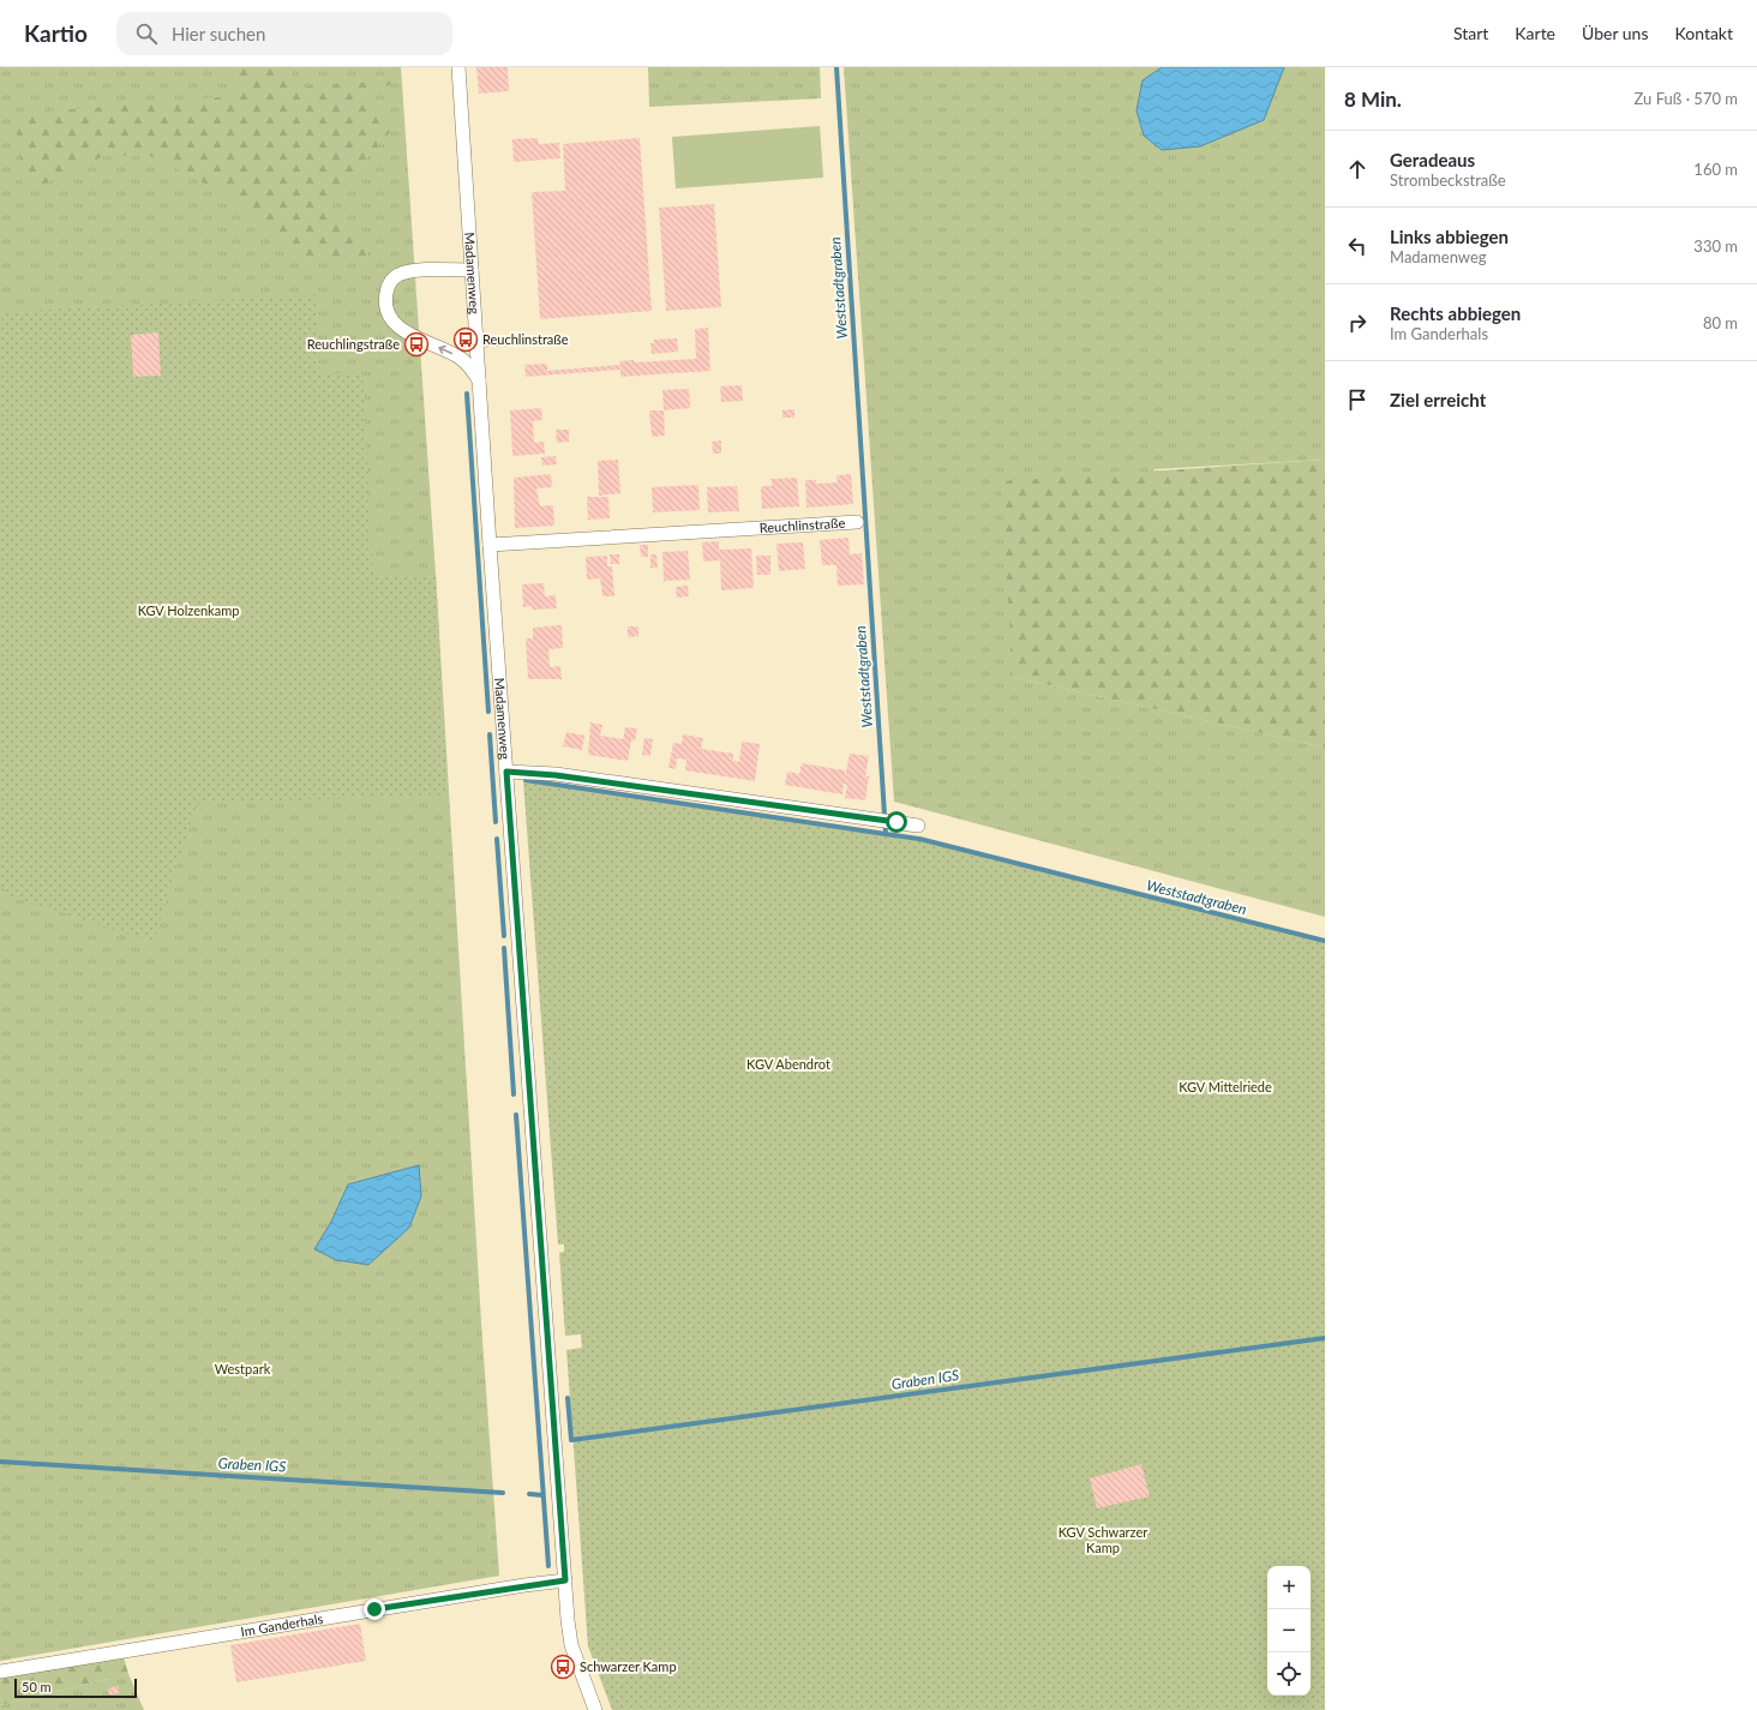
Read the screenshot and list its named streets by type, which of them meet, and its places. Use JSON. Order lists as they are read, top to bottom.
{
  "streets": {
    "street": ["Madamenweg", "Reuchlinstraße", "Im Ganderhals"]
  },
  "crossings": [
    ["Madamenweg", "Reuchlinstraße"],
    ["Madamenweg", "Im Ganderhals"]
  ],
  "water": ["Weststadtgraben", "Graben IGS"],
  "parks": [
    "KGV Holzenkamp",
    "KGV Abendrot",
    "KGV Mittelriede",
    "Westpark",
    "KGV Schwarzer Kamp"
  ],
  "places": {
    "bus stop": ["Reuchlinstraße", "Reuchlingstraße", "Schwarzer Kamp"]
  },
  "scale_bar": "50 m",
  "page": {
    "header": "Kartio",
    "search": "Hier suchen",
    "nav": [
      "Start",
      "Karte",
      "Über uns",
      "Kontakt"
    ],
    "heading": ["8 Min.", "Zu Fuß · 570 m"],
    "list": [
      ["Geradeaus", "Strombeckstraße", "160 m"],
      ["Links abbiegen", "Madamenweg", "330 m"],
      ["Rechts abbiegen", "Im Ganderhals", "80 m"],
      "Ziel erreicht"
    ],
    "map_buttons": ["+", "−"],
    "scale": "50 m"
  }
}
